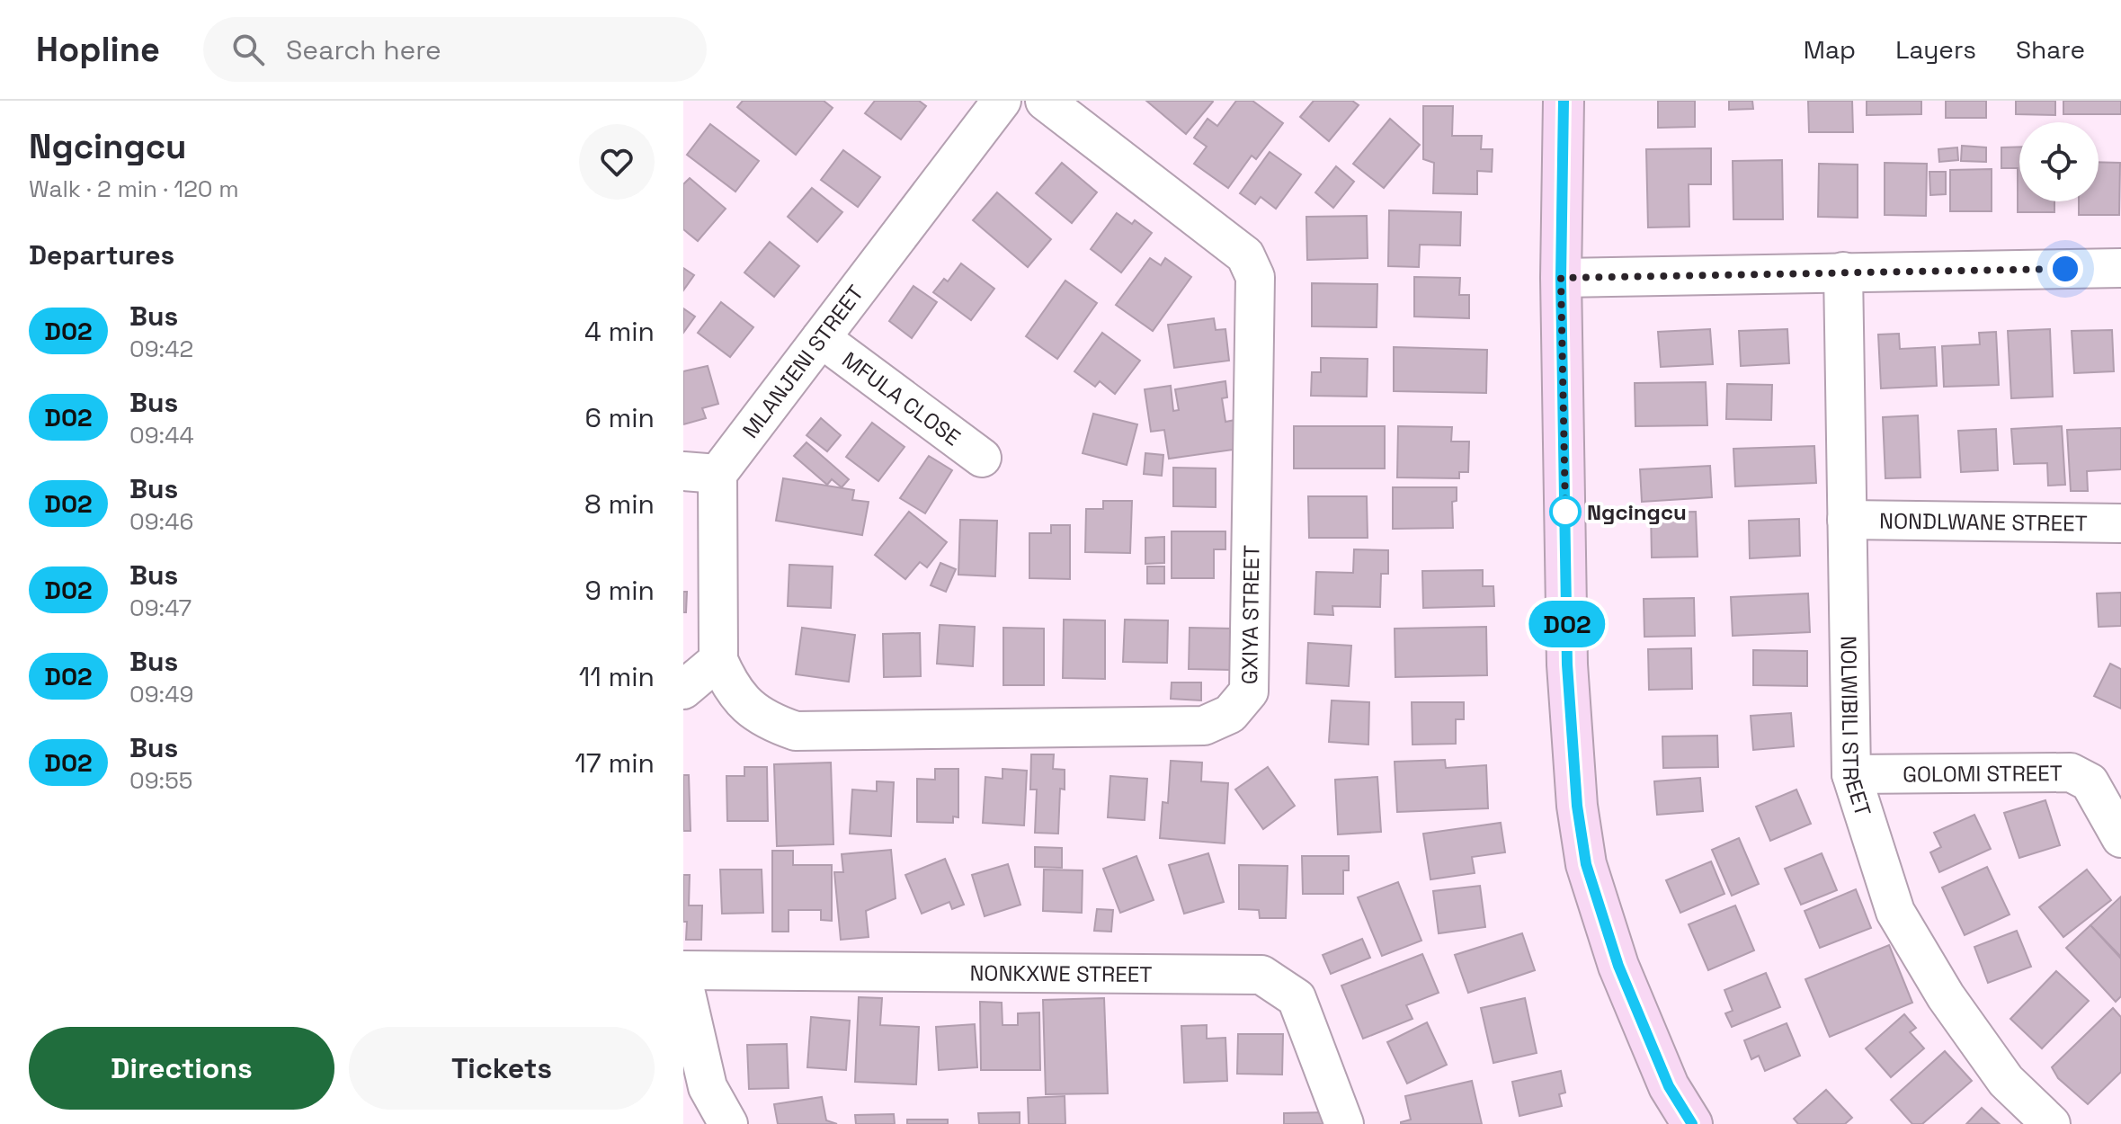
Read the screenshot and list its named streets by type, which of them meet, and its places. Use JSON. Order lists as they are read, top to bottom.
{
  "streets": {
    "street": [
      "MLANJENI STREET",
      "MFULA CLOSE",
      "NONDLWANE STREET",
      "GXIYA STREET",
      "NOLWIBILI STREET",
      "GOLOMI STREET",
      "NONKXWE STREET"
    ]
  },
  "crossings": [
    ["MLANJENI STREET", "MFULA CLOSE"],
    ["MLANJENI STREET", "GXIYA STREET"],
    ["NONDLWANE STREET", "NOLWIBILI STREET"],
    ["NOLWIBILI STREET", "GOLOMI STREET"]
  ],
  "places": ["Ngcingcu"],
  "lines": ["bus line D02"],
  "page": {
    "header": "Hopline",
    "search": "Search here",
    "nav": ["Map", "Layers", "Share"],
    "heading": [
      ["Ngcingcu", "Walk · 2 min · 120 m"],
      "Departures"
    ],
    "on_map": "D02",
    "list": [
      {
        "mark": "D02",
        "name": "Bus",
        "note": "09:42",
        "value": "4 min"
      },
      {
        "mark": "D02",
        "name": "Bus",
        "note": "09:44",
        "value": "6 min"
      },
      {
        "mark": "D02",
        "name": "Bus",
        "note": "09:46",
        "value": "8 min"
      },
      {
        "mark": "D02",
        "name": "Bus",
        "note": "09:47",
        "value": "9 min"
      },
      {
        "mark": "D02",
        "name": "Bus",
        "note": "09:49",
        "value": "11 min"
      },
      {
        "mark": "D02",
        "name": "Bus",
        "note": "09:55",
        "value": "17 min"
      }
    ],
    "buttons": ["Directions", "Tickets"]
  }
}
